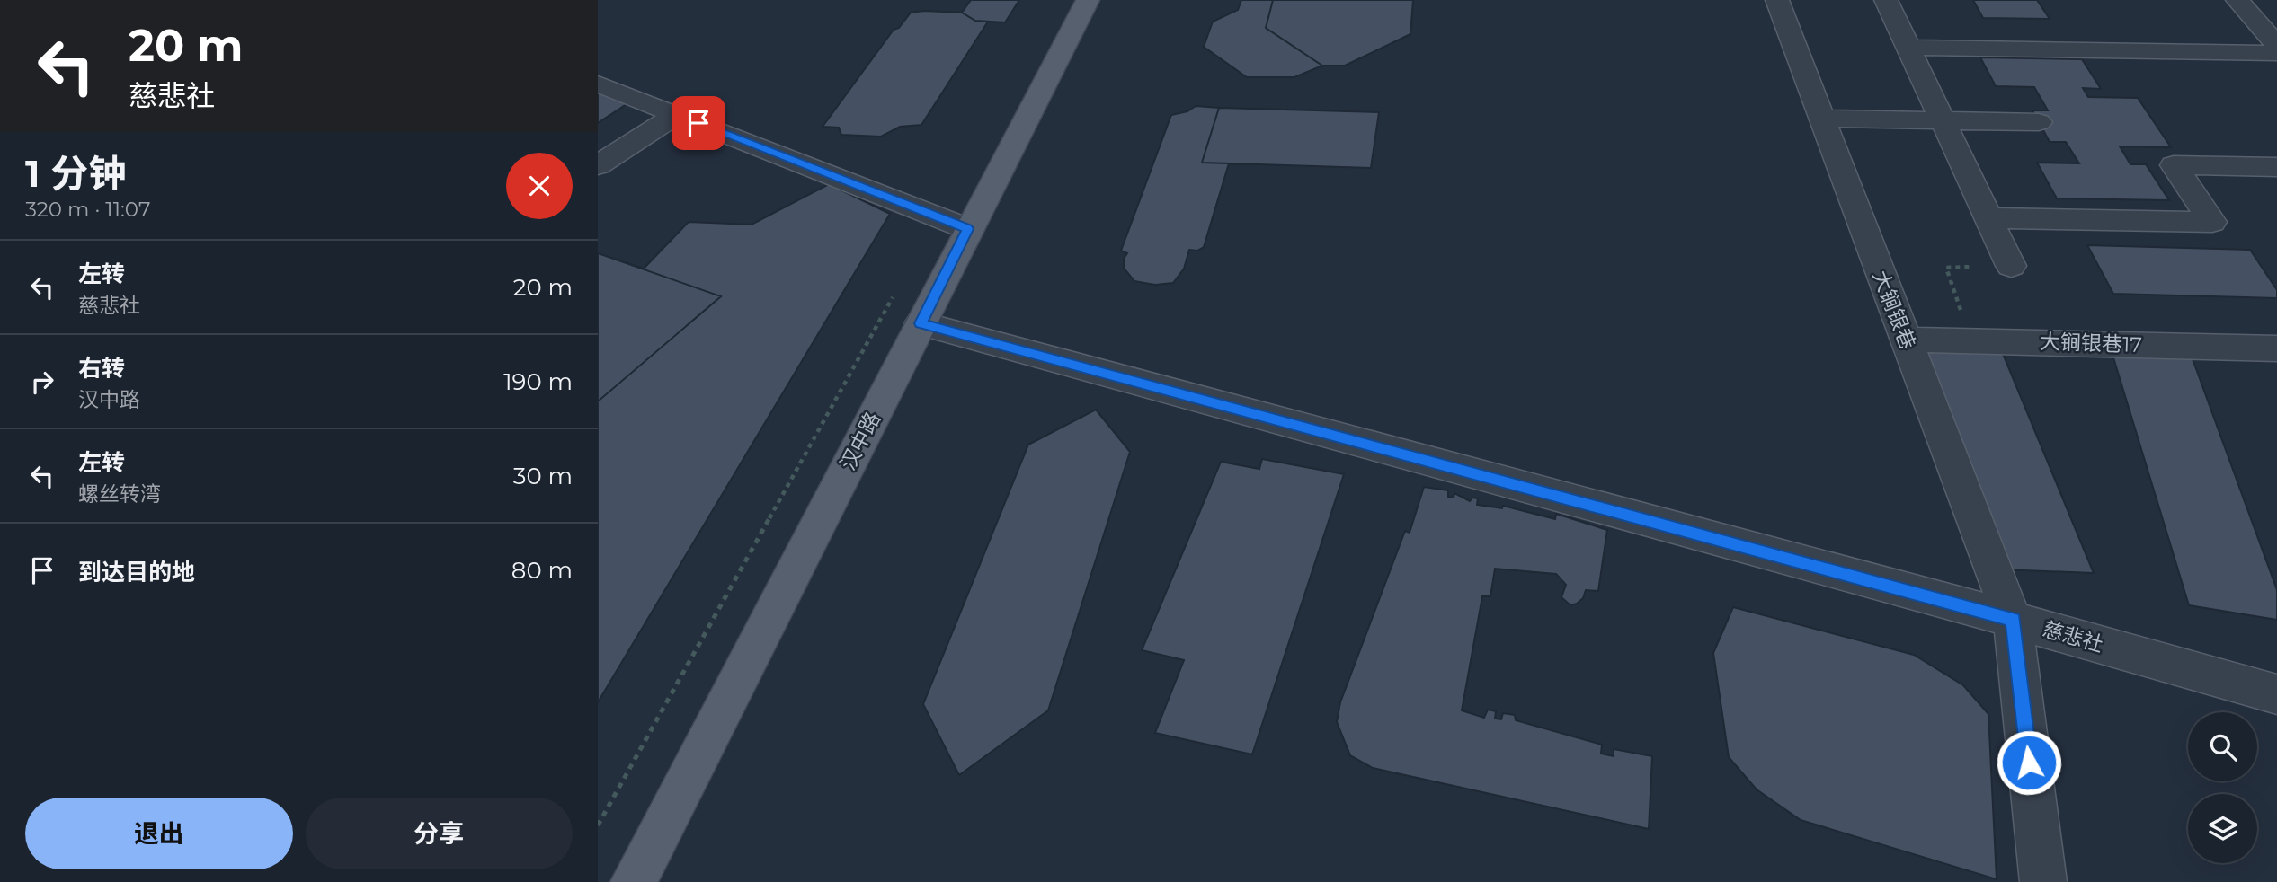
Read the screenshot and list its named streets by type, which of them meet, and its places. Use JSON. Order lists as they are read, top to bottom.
{
  "streets": {
    "main road": ["汉中路"],
    "street": ["大锏银巷", "大锏银巷17", "慈悲社"]
  },
  "crossings": [
    ["大锏银巷", "大锏银巷17"],
    ["大锏银巷", "慈悲社"],
    ["汉中路", "慈悲社"]
  ],
  "page": {
    "turn": ["20 m", "慈悲社"],
    "heading": ["1 分钟", "320 m · 11:07"],
    "list": [
      {
        "name": "左转",
        "note": "慈悲社",
        "value": "20 m"
      },
      {
        "name": "右转",
        "note": "汉中路",
        "value": "190 m"
      },
      {
        "name": "左转",
        "note": "螺丝转湾",
        "value": "30 m"
      },
      {
        "name": "到达目的地",
        "value": "80 m"
      }
    ],
    "buttons": ["退出", "分享"]
  }
}
